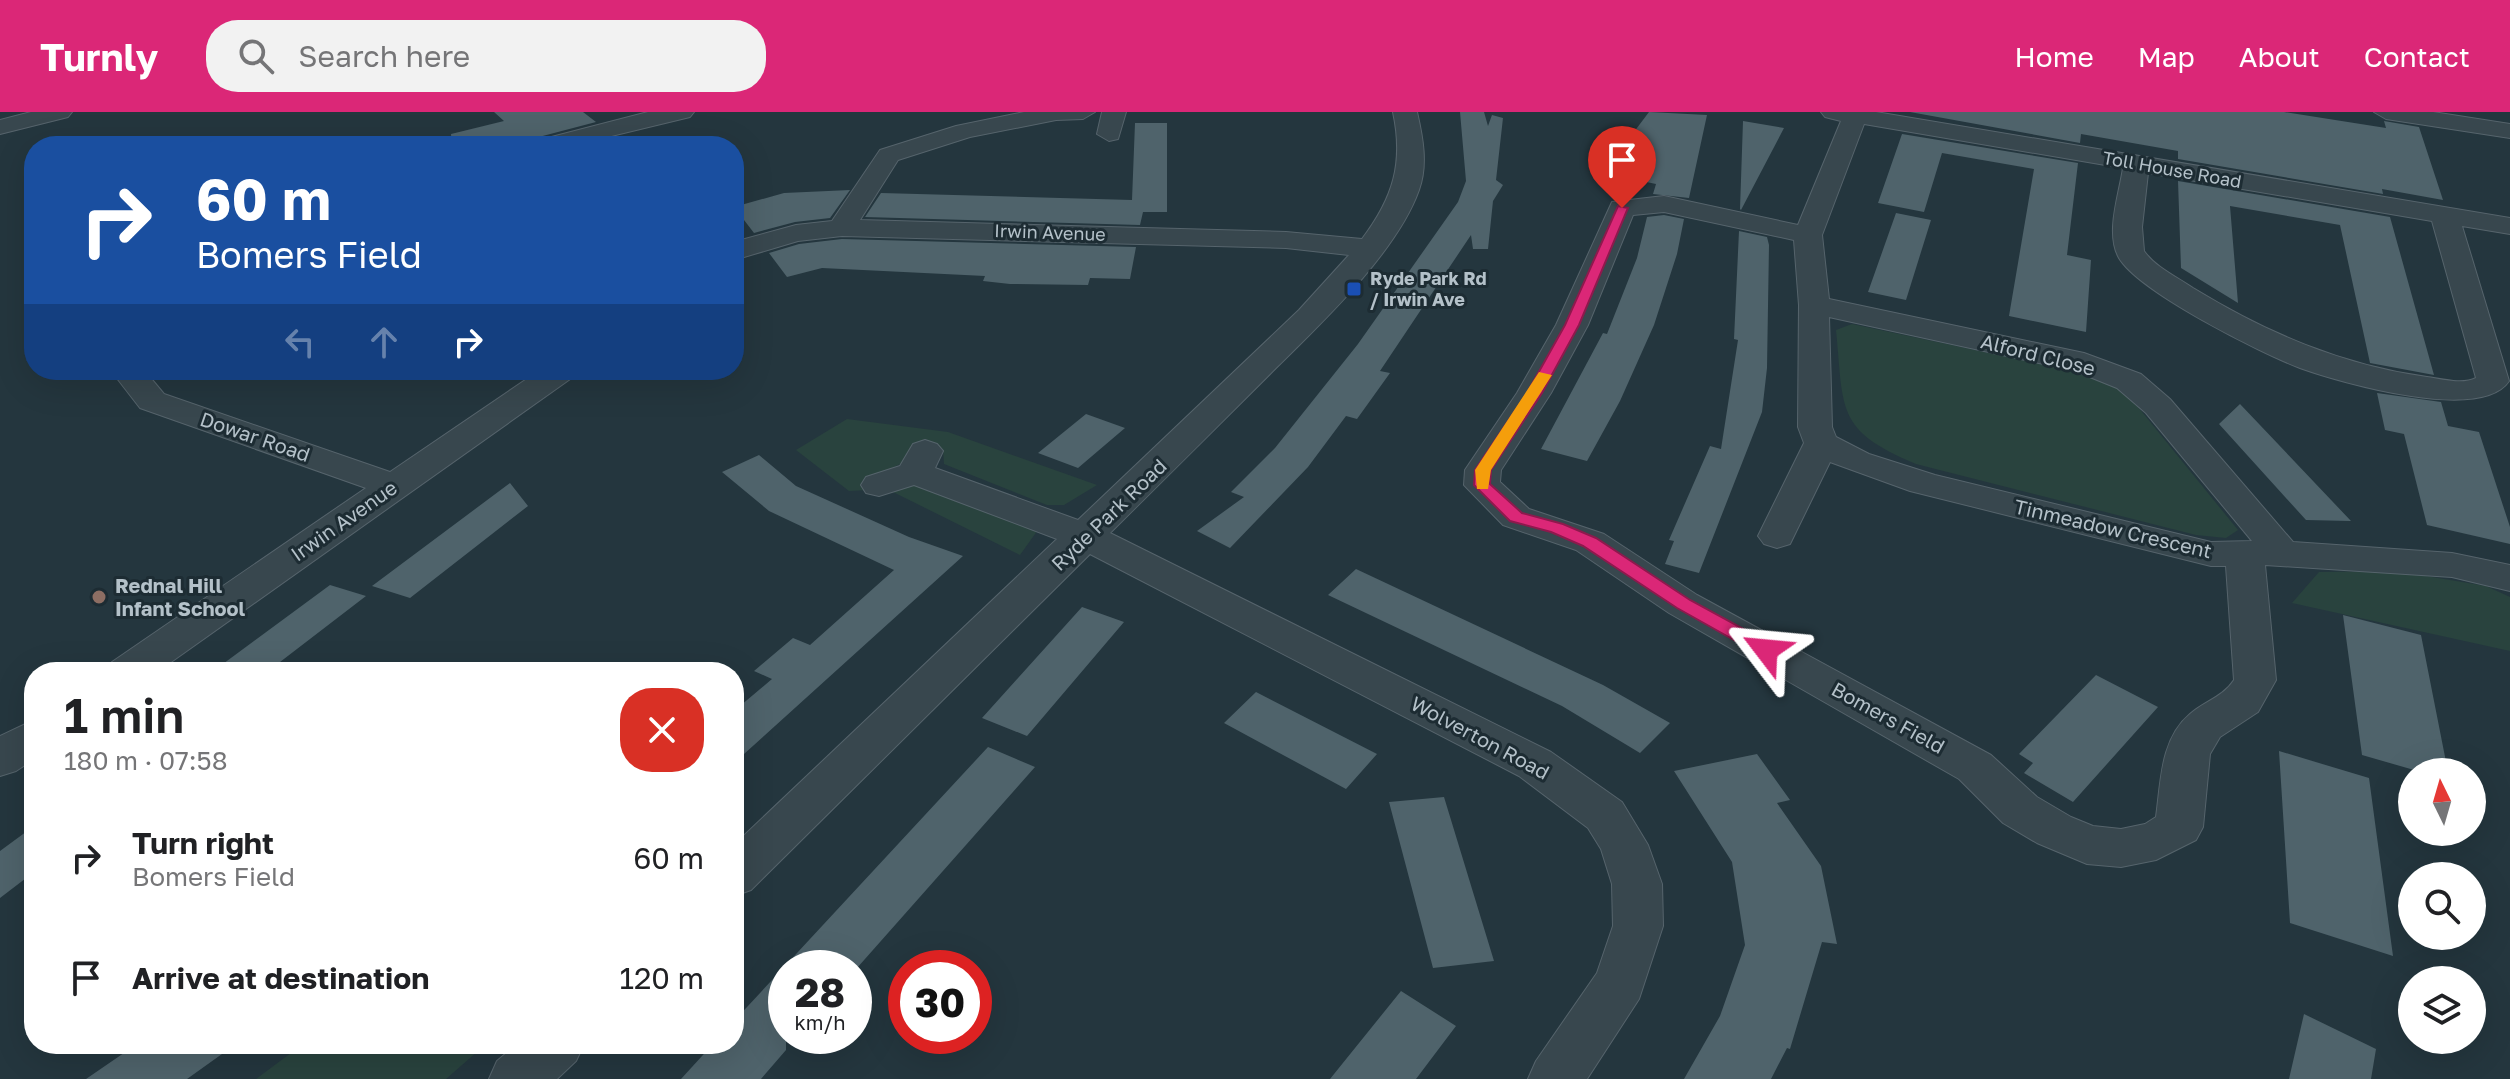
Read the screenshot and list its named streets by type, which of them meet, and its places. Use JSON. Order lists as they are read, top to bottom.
{
  "streets": {
    "street": [
      "Toll House Road",
      "Irwin Avenue",
      "Alford Close",
      "Dowar Road",
      "Ryde Park Road",
      "Tinmeadow Crescent",
      "Bomers Field",
      "Wolverton Road"
    ]
  },
  "crossings": [
    ["Irwin Avenue", "Dowar Road"],
    ["Irwin Avenue", "Ryde Park Road"],
    ["Alford Close", "Tinmeadow Crescent"],
    ["Alford Close", "Bomers Field"],
    ["Ryde Park Road", "Wolverton Road"],
    ["Tinmeadow Crescent", "Bomers Field"]
  ],
  "places": {
    "transit": ["Ryde Park Rd / Irwin Ave"],
    "other": ["Rednal Hill Infant School"]
  },
  "north": "top",
  "page": {
    "header": "Turnly",
    "search": "Search here",
    "nav": [
      "Home",
      "Map",
      "About",
      "Contact"
    ],
    "turn": ["60 m", "Bomers Field"],
    "heading": ["1 min", "180 m · 07:58"],
    "list": [
      {
        "name": "Turn right",
        "note": "Bomers Field",
        "value": "60 m"
      },
      {
        "name": "Arrive at destination",
        "value": "120 m"
      }
    ],
    "speed": "28 km/h",
    "limit": "30"
  }
}
